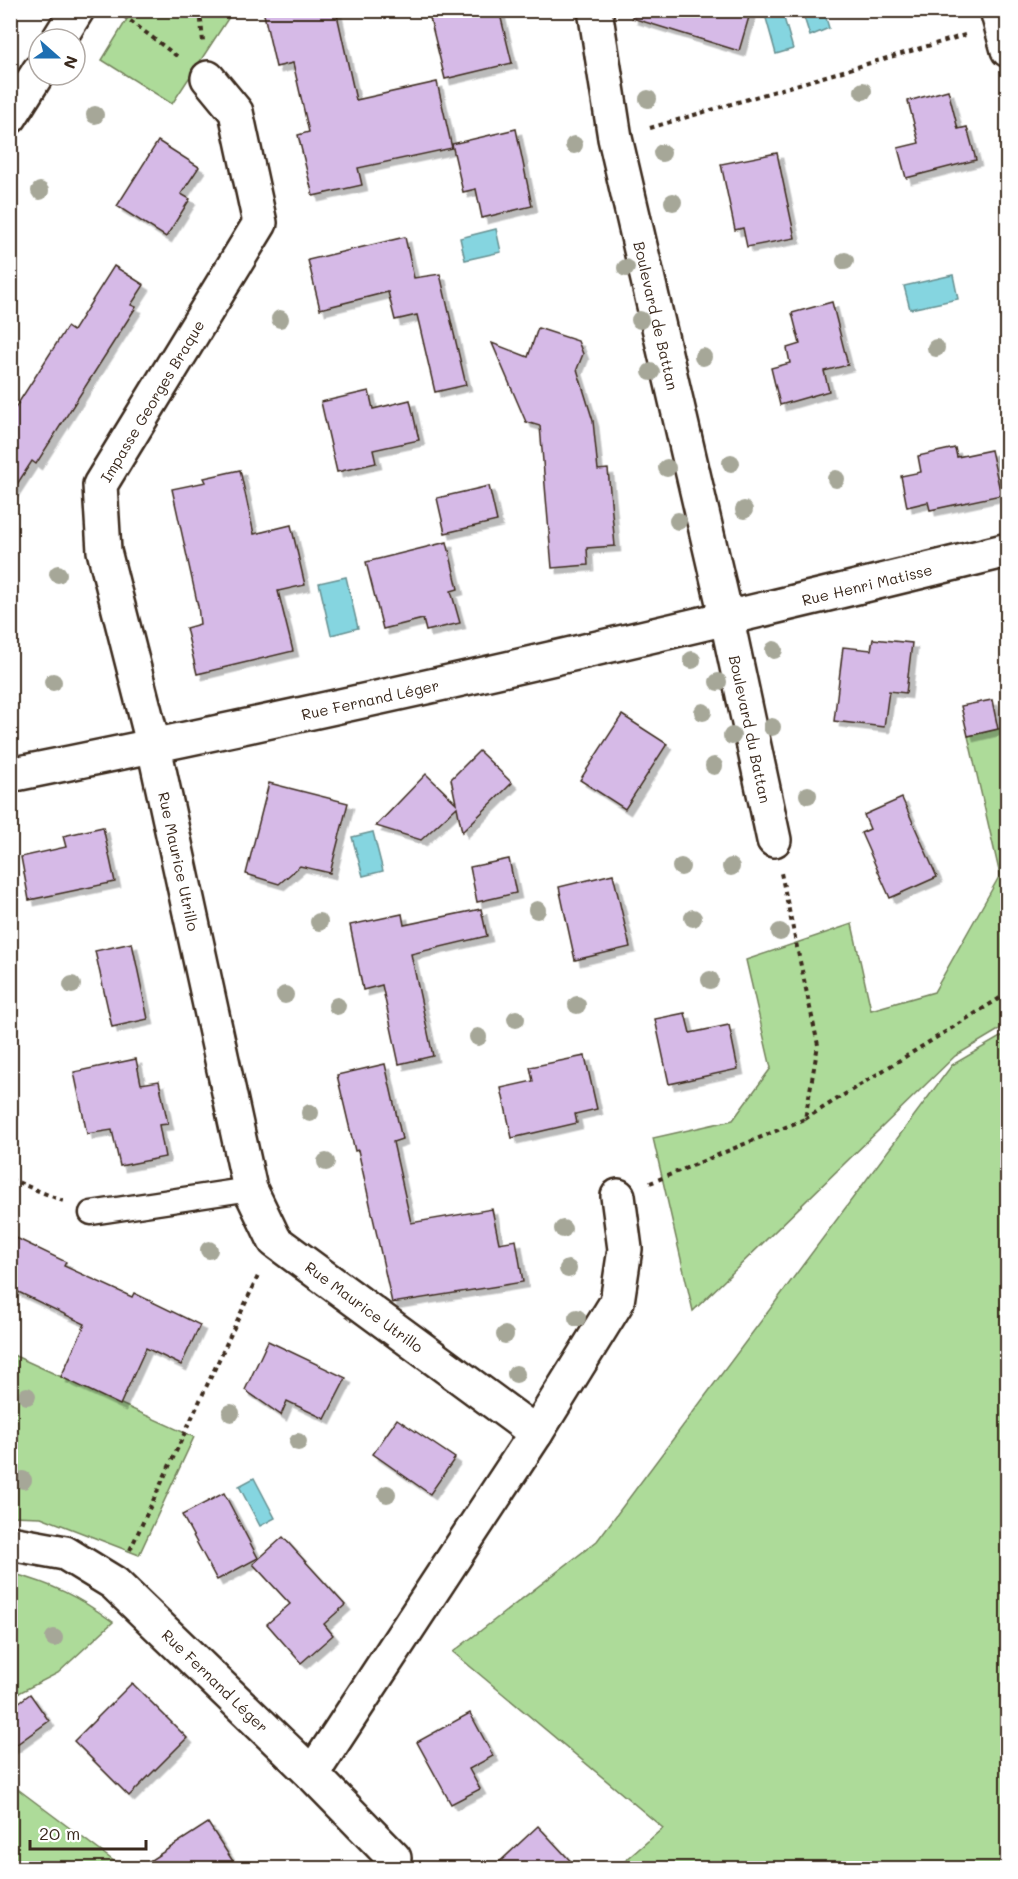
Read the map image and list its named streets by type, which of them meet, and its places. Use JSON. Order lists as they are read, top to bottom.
{
  "streets": {
    "street": [
      "Boulevard de Battan",
      "Impasse Georges Braque",
      "Rue Henri Matisse",
      "Rue Fernand Léger",
      "Boulevard du Battan",
      "Rue Maurice Utrillo"
    ]
  },
  "crossings": [
    ["Boulevard de Battan", "Rue Henri Matisse"],
    ["Boulevard de Battan", "Rue Fernand Léger"],
    ["Boulevard de Battan", "Boulevard du Battan"],
    ["Impasse Georges Braque", "Rue Fernand Léger"],
    ["Impasse Georges Braque", "Rue Maurice Utrillo"],
    ["Rue Henri Matisse", "Rue Fernand Léger"],
    ["Rue Henri Matisse", "Boulevard du Battan"],
    ["Rue Fernand Léger", "Boulevard du Battan"],
    ["Rue Fernand Léger", "Rue Maurice Utrillo"]
  ],
  "scale_bar": "20 m",
  "north": "right"
}
